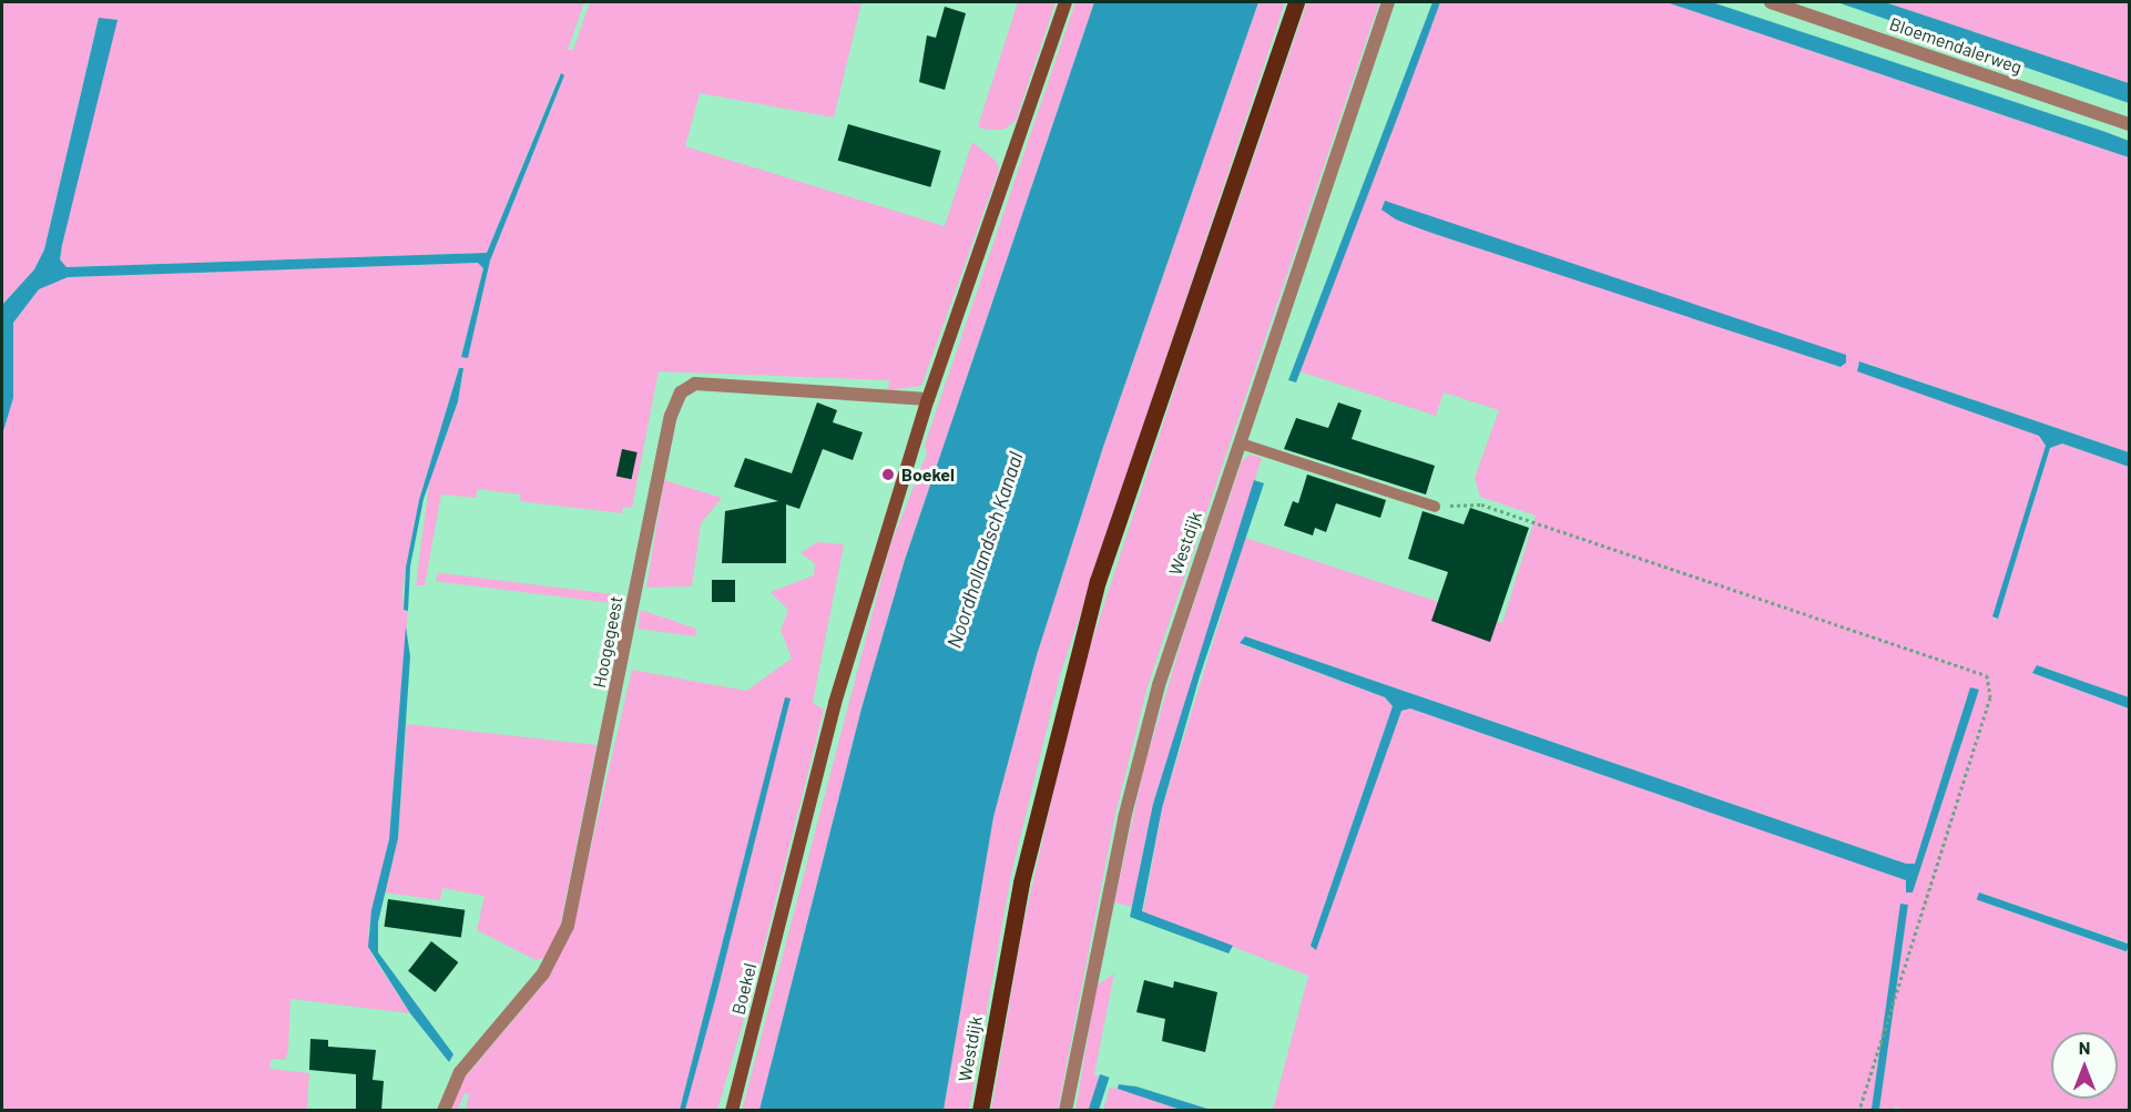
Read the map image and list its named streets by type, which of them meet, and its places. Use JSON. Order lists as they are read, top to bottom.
{
  "streets": {
    "main road": ["Westdijk"],
    "street": ["Bloemendalerweg", "Hoogegeest", "Boekel"]
  },
  "crossings": [
    ["Hoogegeest", "Boekel"]
  ],
  "water": ["Noordhollandsch Kanaal"],
  "places": ["Boekel"],
  "north": "top"
}
